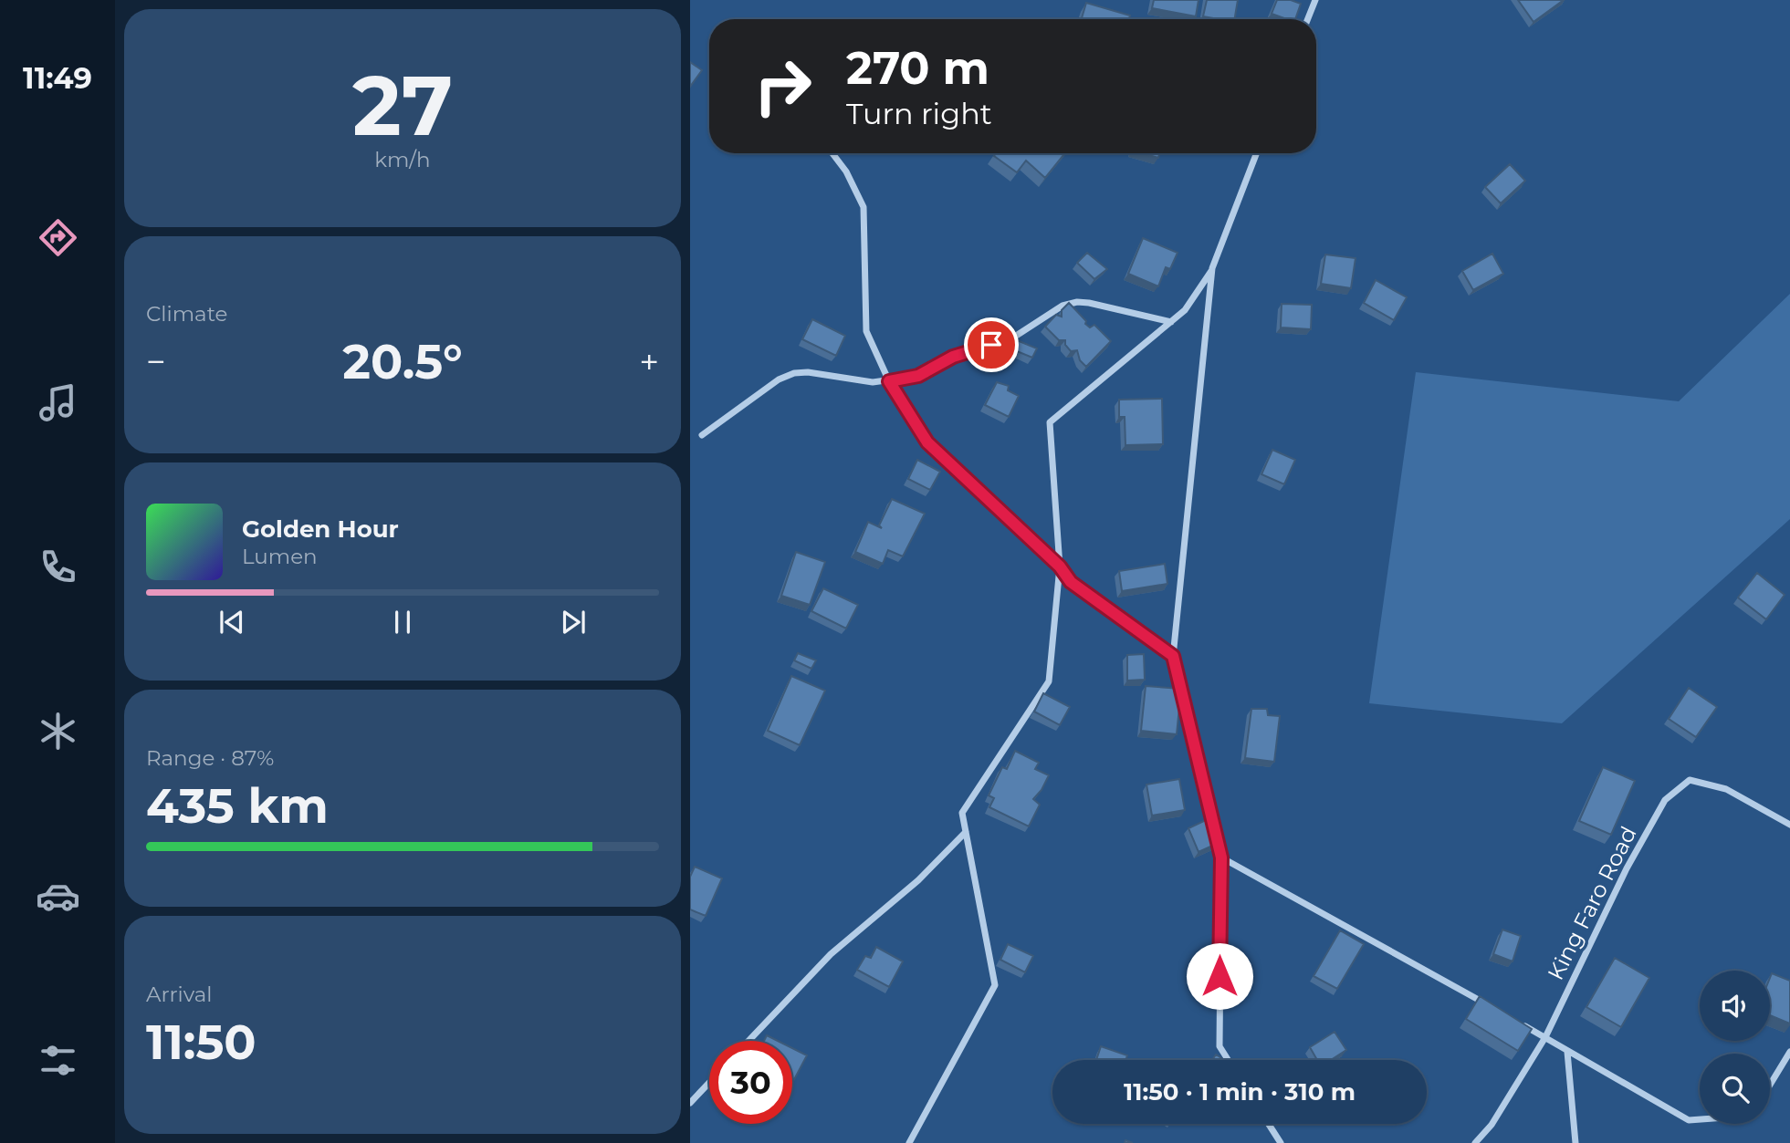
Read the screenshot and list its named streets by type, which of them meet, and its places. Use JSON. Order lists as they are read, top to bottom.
{
  "streets": {
    "street": ["King Faro Road"]
  },
  "page": {
    "tabs": "11:49",
    "tile": [
      ["27", "km/h"],
      "Climate",
      ["Range · 87%", "435 km"],
      ["Arrival", "11:50"]
    ],
    "turn": ["270 m", "Turn right"],
    "heat": ["−", "20.5°", "+"],
    "song": ["Golden Hour", "Lumen"],
    "limit": "30",
    "trip": "11:50 · 1 min · 310 m"
  }
}
